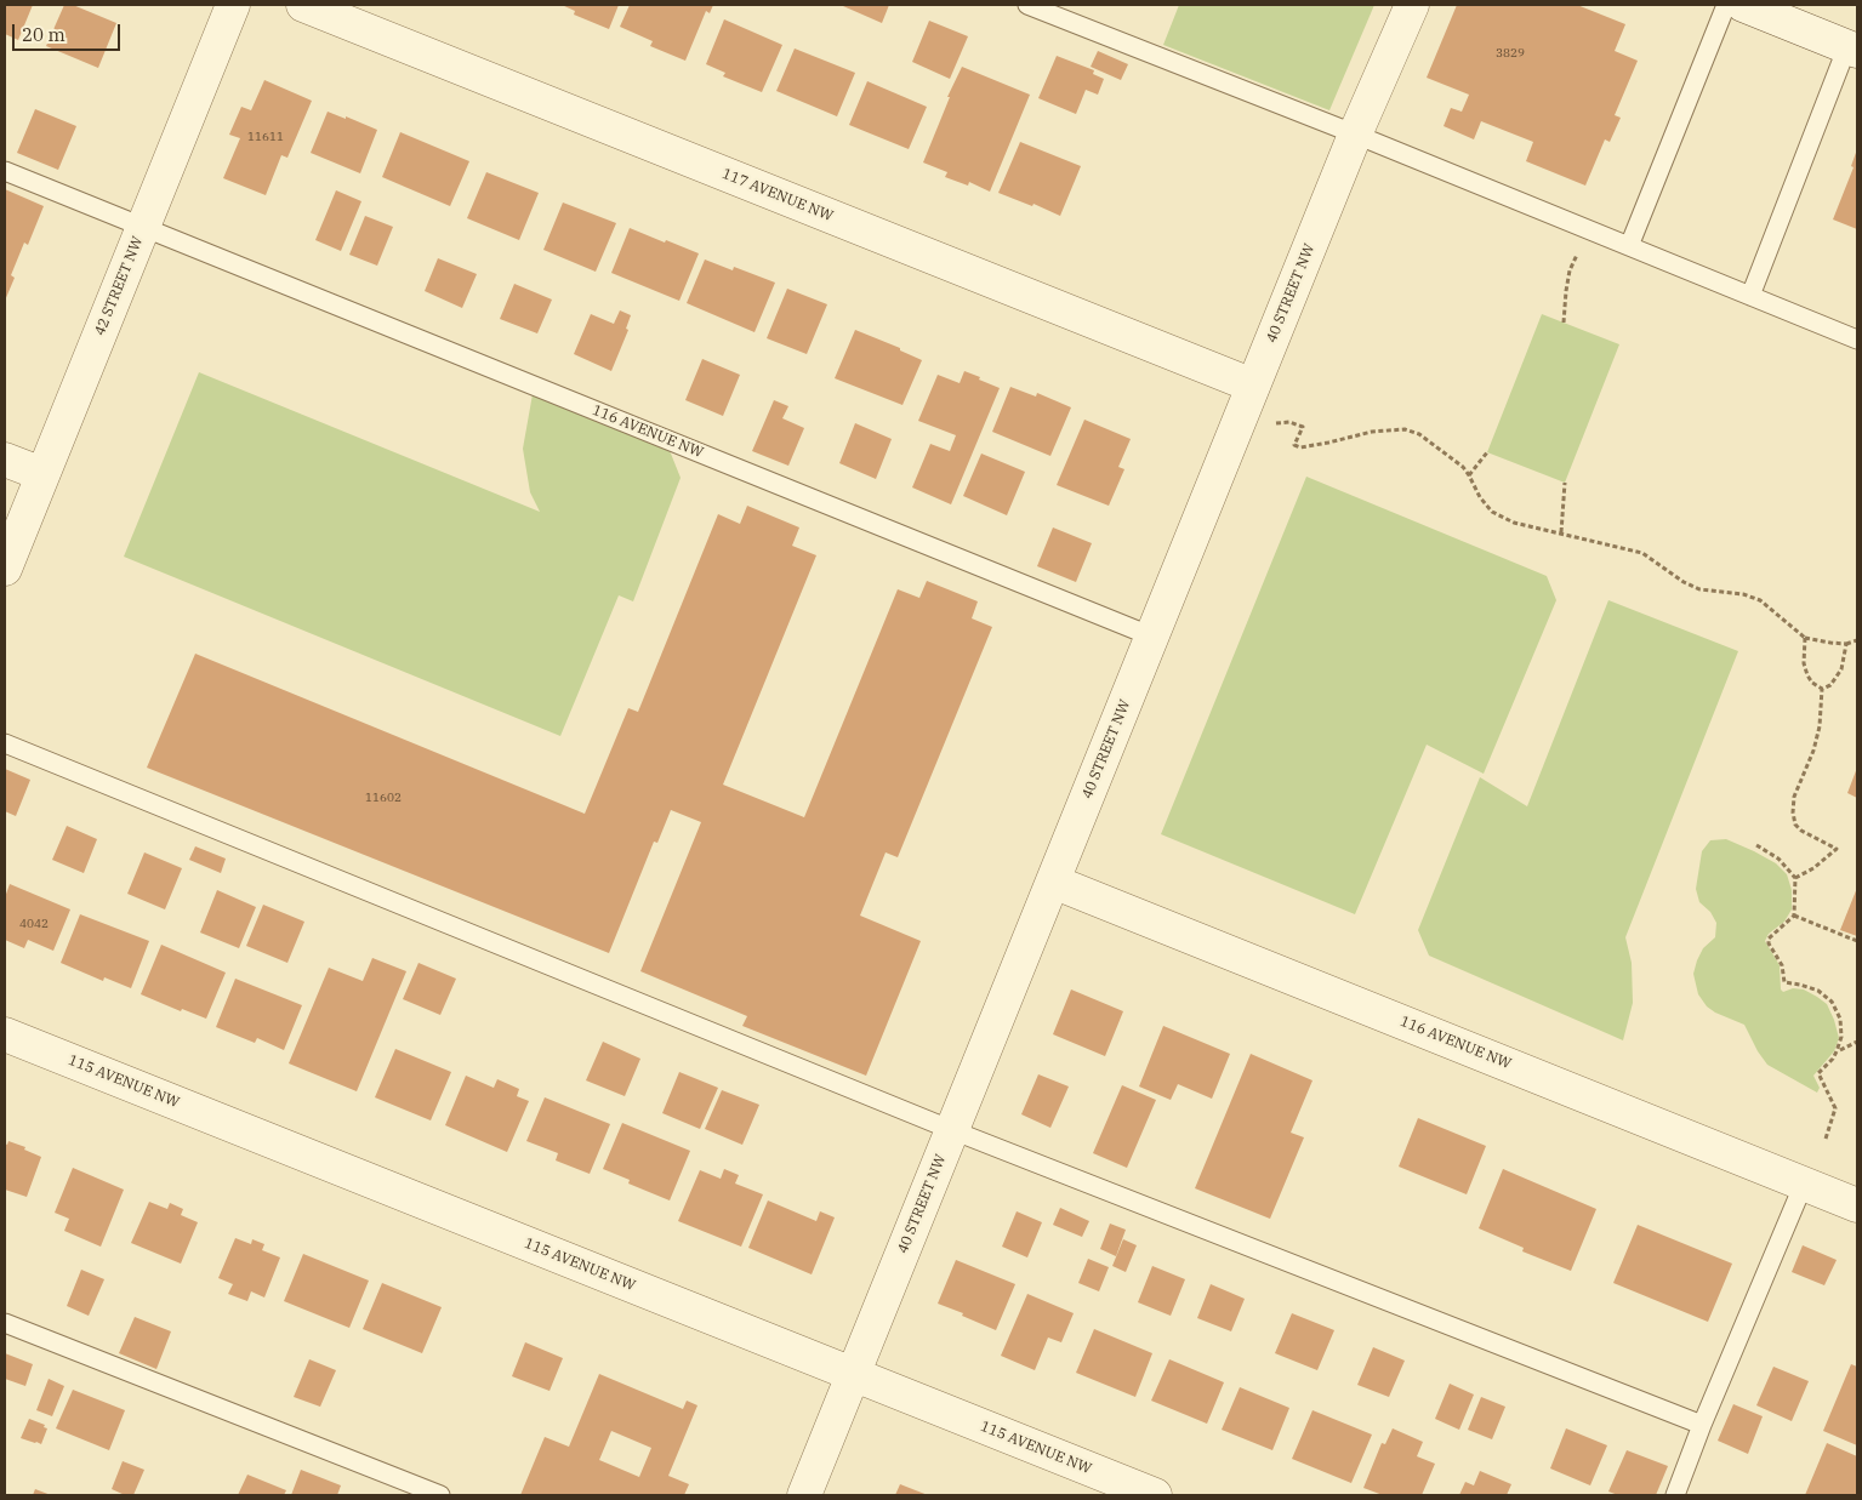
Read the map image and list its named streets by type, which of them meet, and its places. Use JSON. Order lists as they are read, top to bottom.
{
  "streets": {
    "street": [
      "117 AVENUE NW",
      "42 STREET NW",
      "40 STREET NW",
      "116 AVENUE NW",
      "115 AVENUE NW"
    ]
  },
  "crossings": [
    ["117 AVENUE NW", "40 STREET NW"],
    ["42 STREET NW", "116 AVENUE NW"],
    ["40 STREET NW", "116 AVENUE NW"],
    ["40 STREET NW", "115 AVENUE NW"]
  ],
  "house_numbers": [
    "3829",
    "11611",
    "11602",
    "4042"
  ],
  "scale_bar": "20 m"
}
